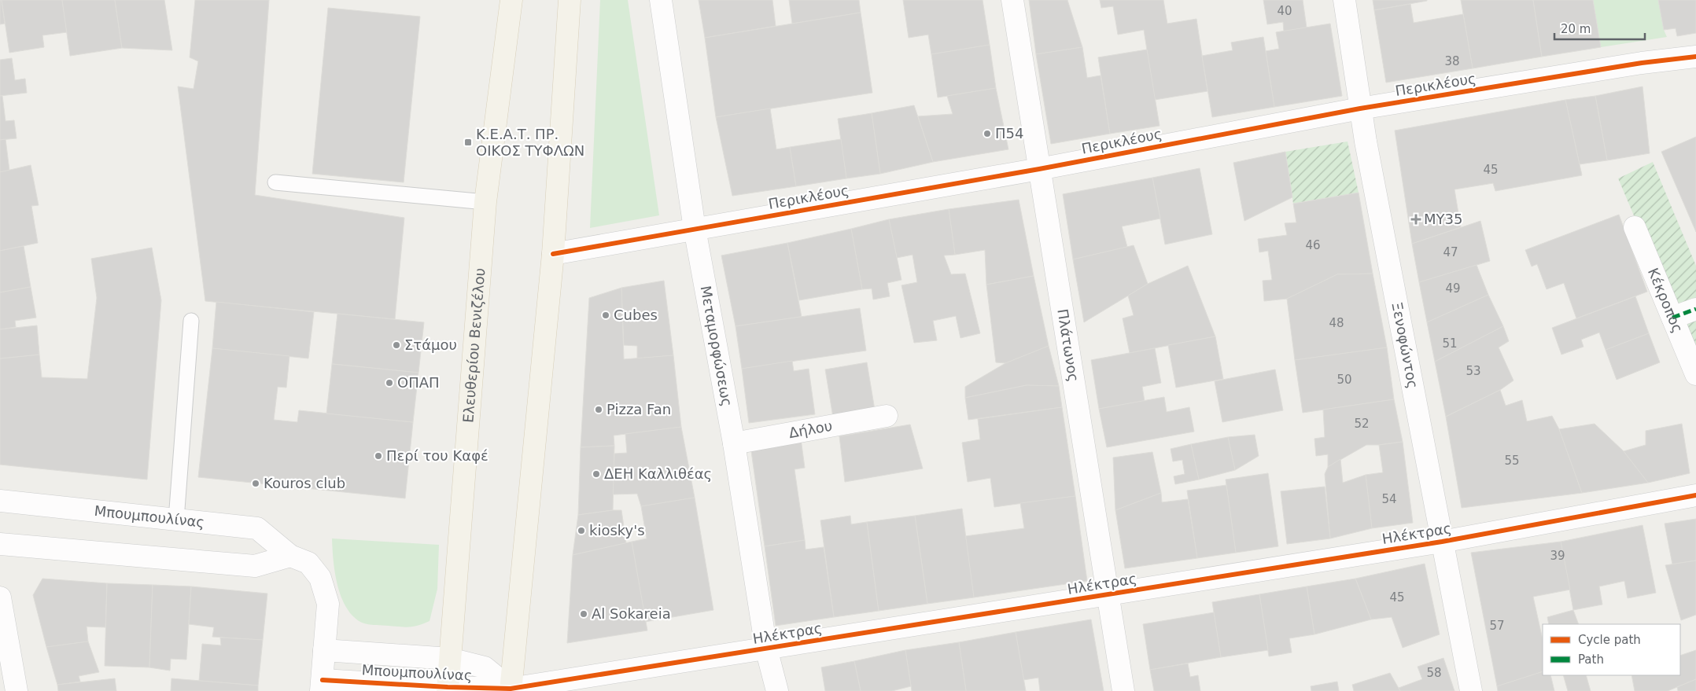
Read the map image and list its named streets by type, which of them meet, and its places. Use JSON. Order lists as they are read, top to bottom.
{
  "streets": {
    "main road": ["Ελευθερίου Βενιζέλου"],
    "street": [
      "Περικλέους",
      "Κέκροπος",
      "Μεταμορφώσεως",
      "Πλάτωνος",
      "Ξενοφώντος",
      "Δήλου",
      "Μπουμπουλίνας",
      "Ηλέκτρας"
    ]
  },
  "crossings": [
    ["Περικλέους", "Μεταμορφώσεως"],
    ["Περικλέους", "Πλάτωνος"],
    ["Περικλέους", "Ξενοφώντος"],
    ["Ελευθερίου Βενιζέλου", "Μπουμπουλίνας"],
    ["Μεταμορφώσεως", "Δήλου"],
    ["Μεταμορφώσεως", "Ηλέκτρας"],
    ["Πλάτωνος", "Ηλέκτρας"],
    ["Ξενοφώντος", "Ηλέκτρας"],
    ["Μπουμπουλίνας", "Ηλέκτρας"]
  ],
  "places": {
    "other": [
      "Π54",
      "Cubes",
      "Στάμου",
      "ΟΠΑΠ",
      "Pizza Fan",
      "Περί του Καφέ",
      "ΔΕΗ Καλλιθέας",
      "Kouros club",
      "kiosky's",
      "Al Sokareia"
    ],
    "transit": ["Κ.Ε.Α.Τ. ΠΡ. ΟΙΚΟΣ ΤΥΦΛΩΝ"],
    "health": ["MY35"]
  },
  "house_numbers": [
    "40",
    "38",
    "45",
    "46",
    "47",
    "49",
    "48",
    "51",
    "53",
    "50",
    "52",
    "55",
    "54",
    "39",
    "45",
    "57",
    "58"
  ],
  "legend": ["Cycle path", "Path"],
  "scale_bar": "20 m"
}
